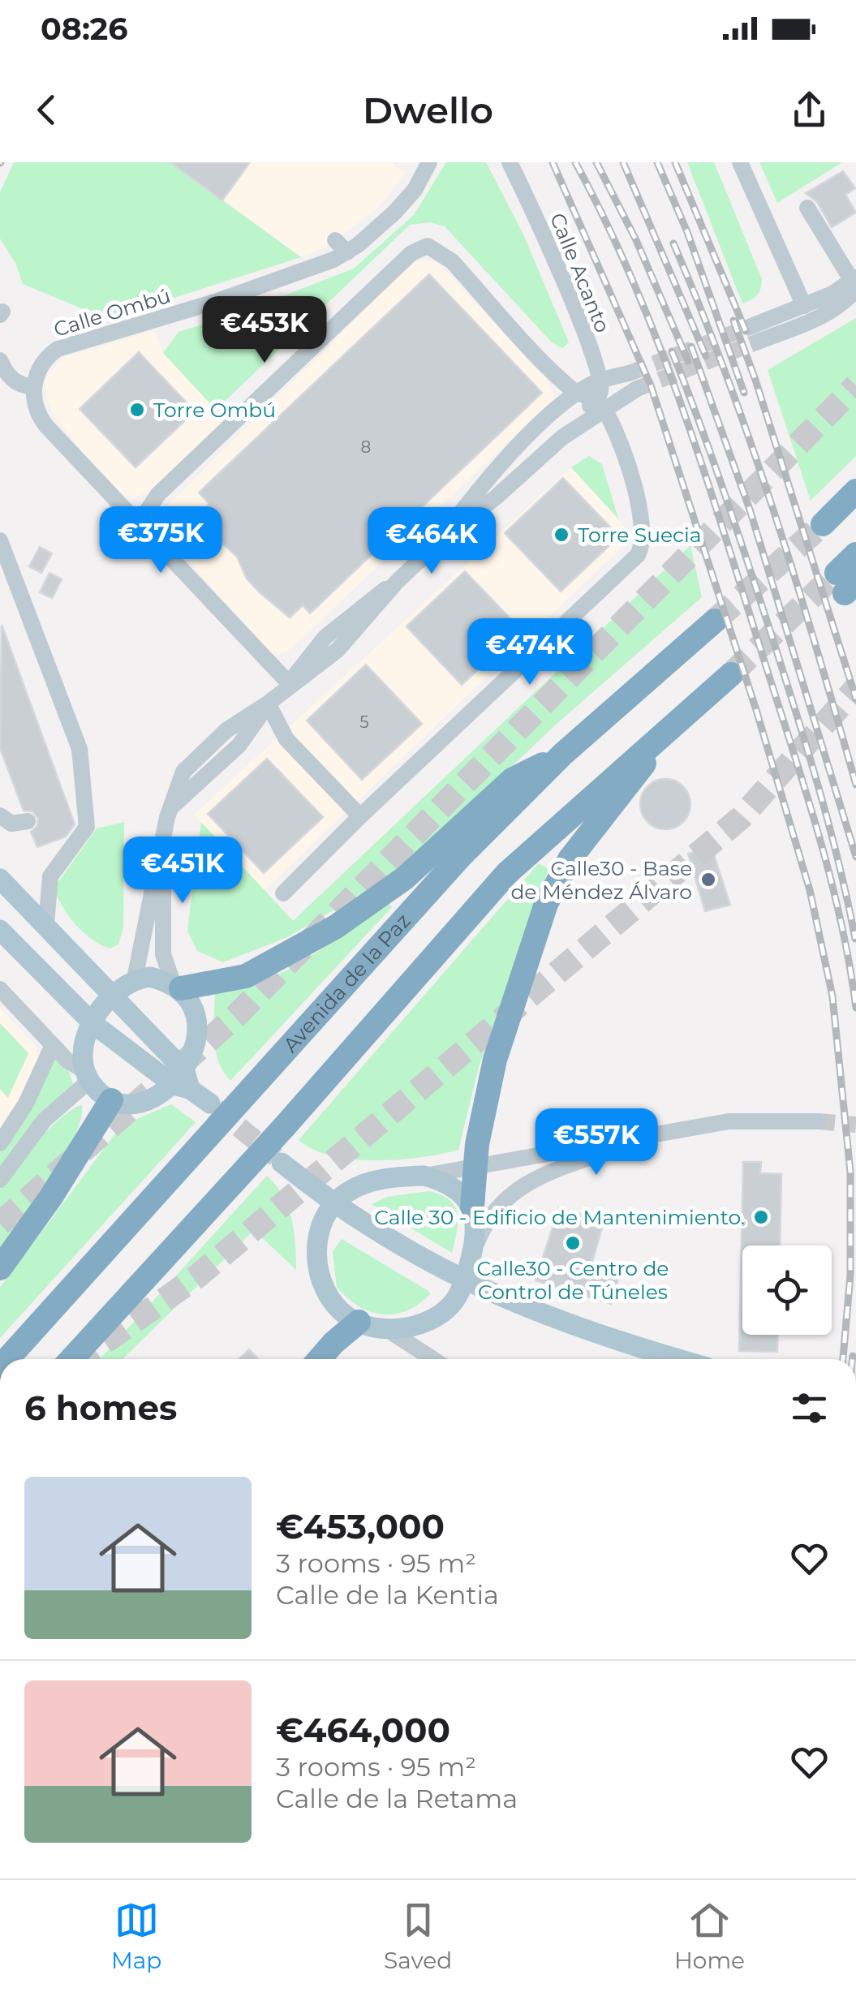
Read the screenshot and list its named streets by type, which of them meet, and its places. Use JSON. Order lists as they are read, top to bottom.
{
  "streets": {
    "highway": ["Avenida de la Paz"],
    "street": ["Calle Acanto", "Calle Ombú"]
  },
  "places": [
    "Torre Ombú",
    "Torre Suecia",
    "Calle30 - Base de Méndez Álvaro",
    "Calle 30 - Edificio de Mantenimiento.",
    "Calle30 - Centro de Control de Túneles"
  ],
  "house_numbers": ["8", "5"],
  "page": {
    "status": "08:26",
    "header": "Dwello",
    "price": [
      "€453K",
      "€375K",
      "€464K",
      "€474K",
      "€451K",
      "€557K"
    ],
    "heading": "6 homes",
    "list": [
      {
        "name": "€453,000",
        "note": "3 rooms · 95 m² · Calle de la Kentia"
      },
      {
        "name": "€464,000",
        "note": "3 rooms · 95 m² · Calle de la Retama"
      }
    ],
    "tabs": ["Map", "Saved", "Home"]
  }
}
